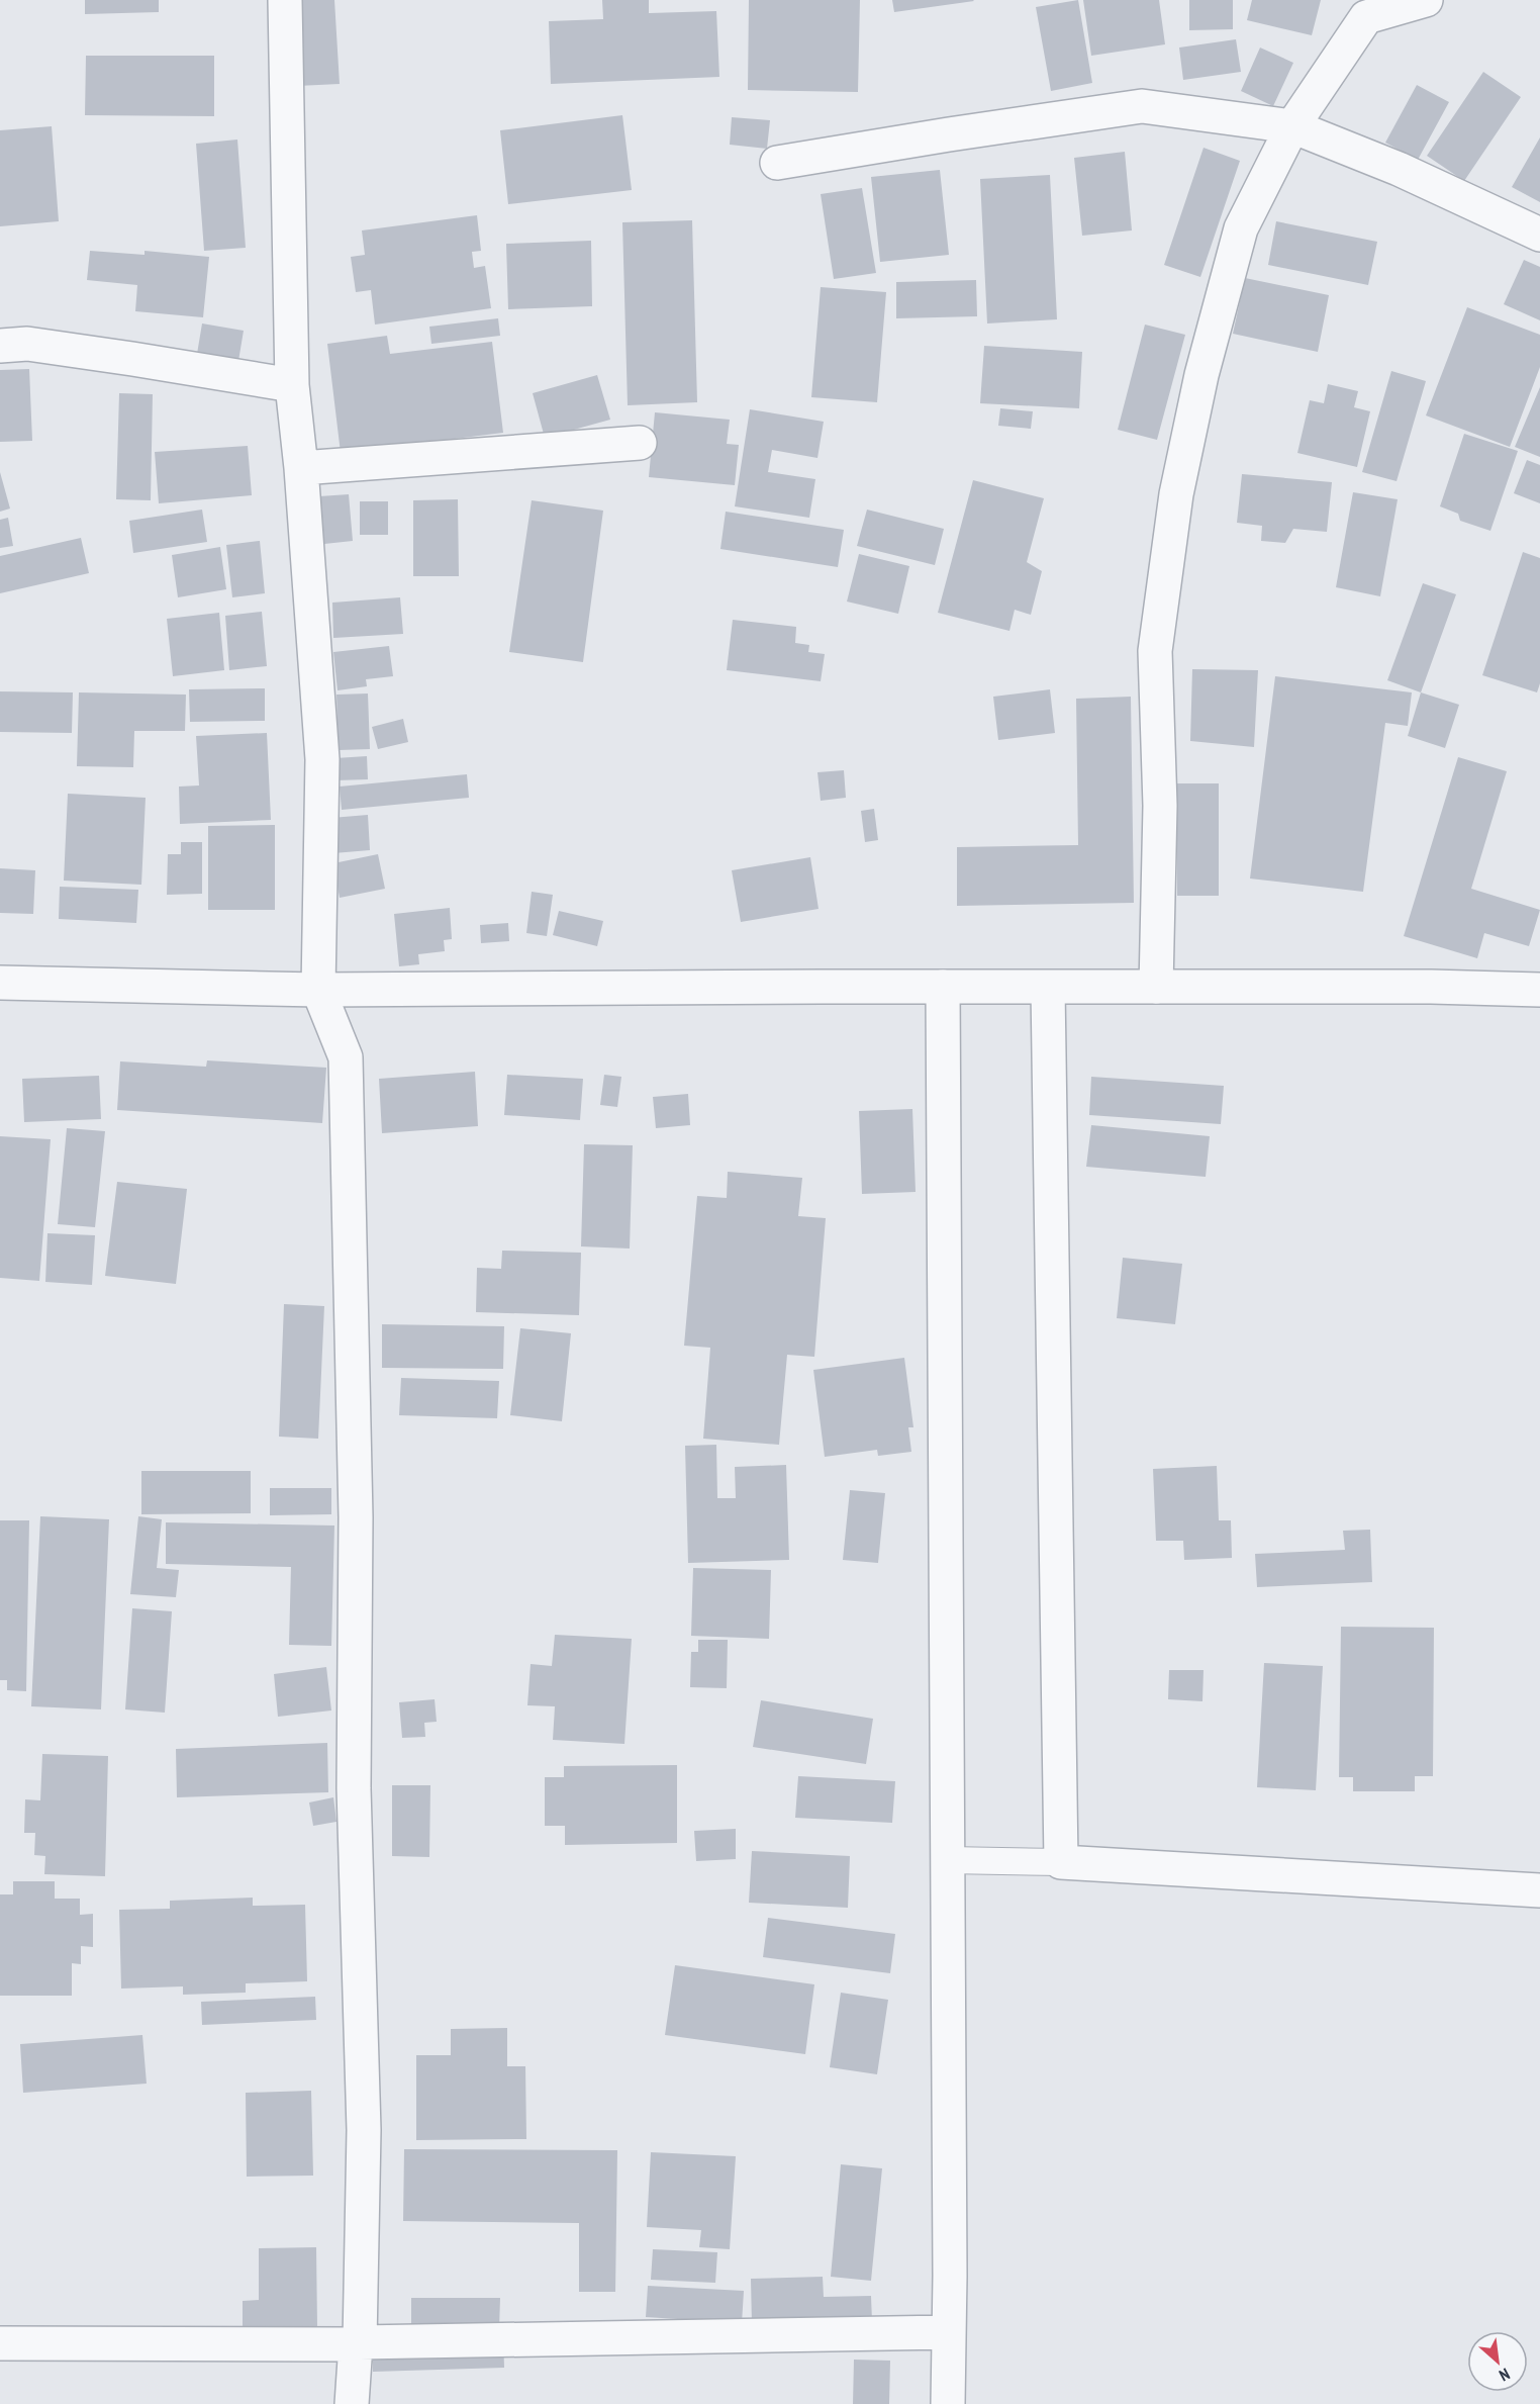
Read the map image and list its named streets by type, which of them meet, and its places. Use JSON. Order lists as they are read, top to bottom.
{
  "north": "bottom right"
}
